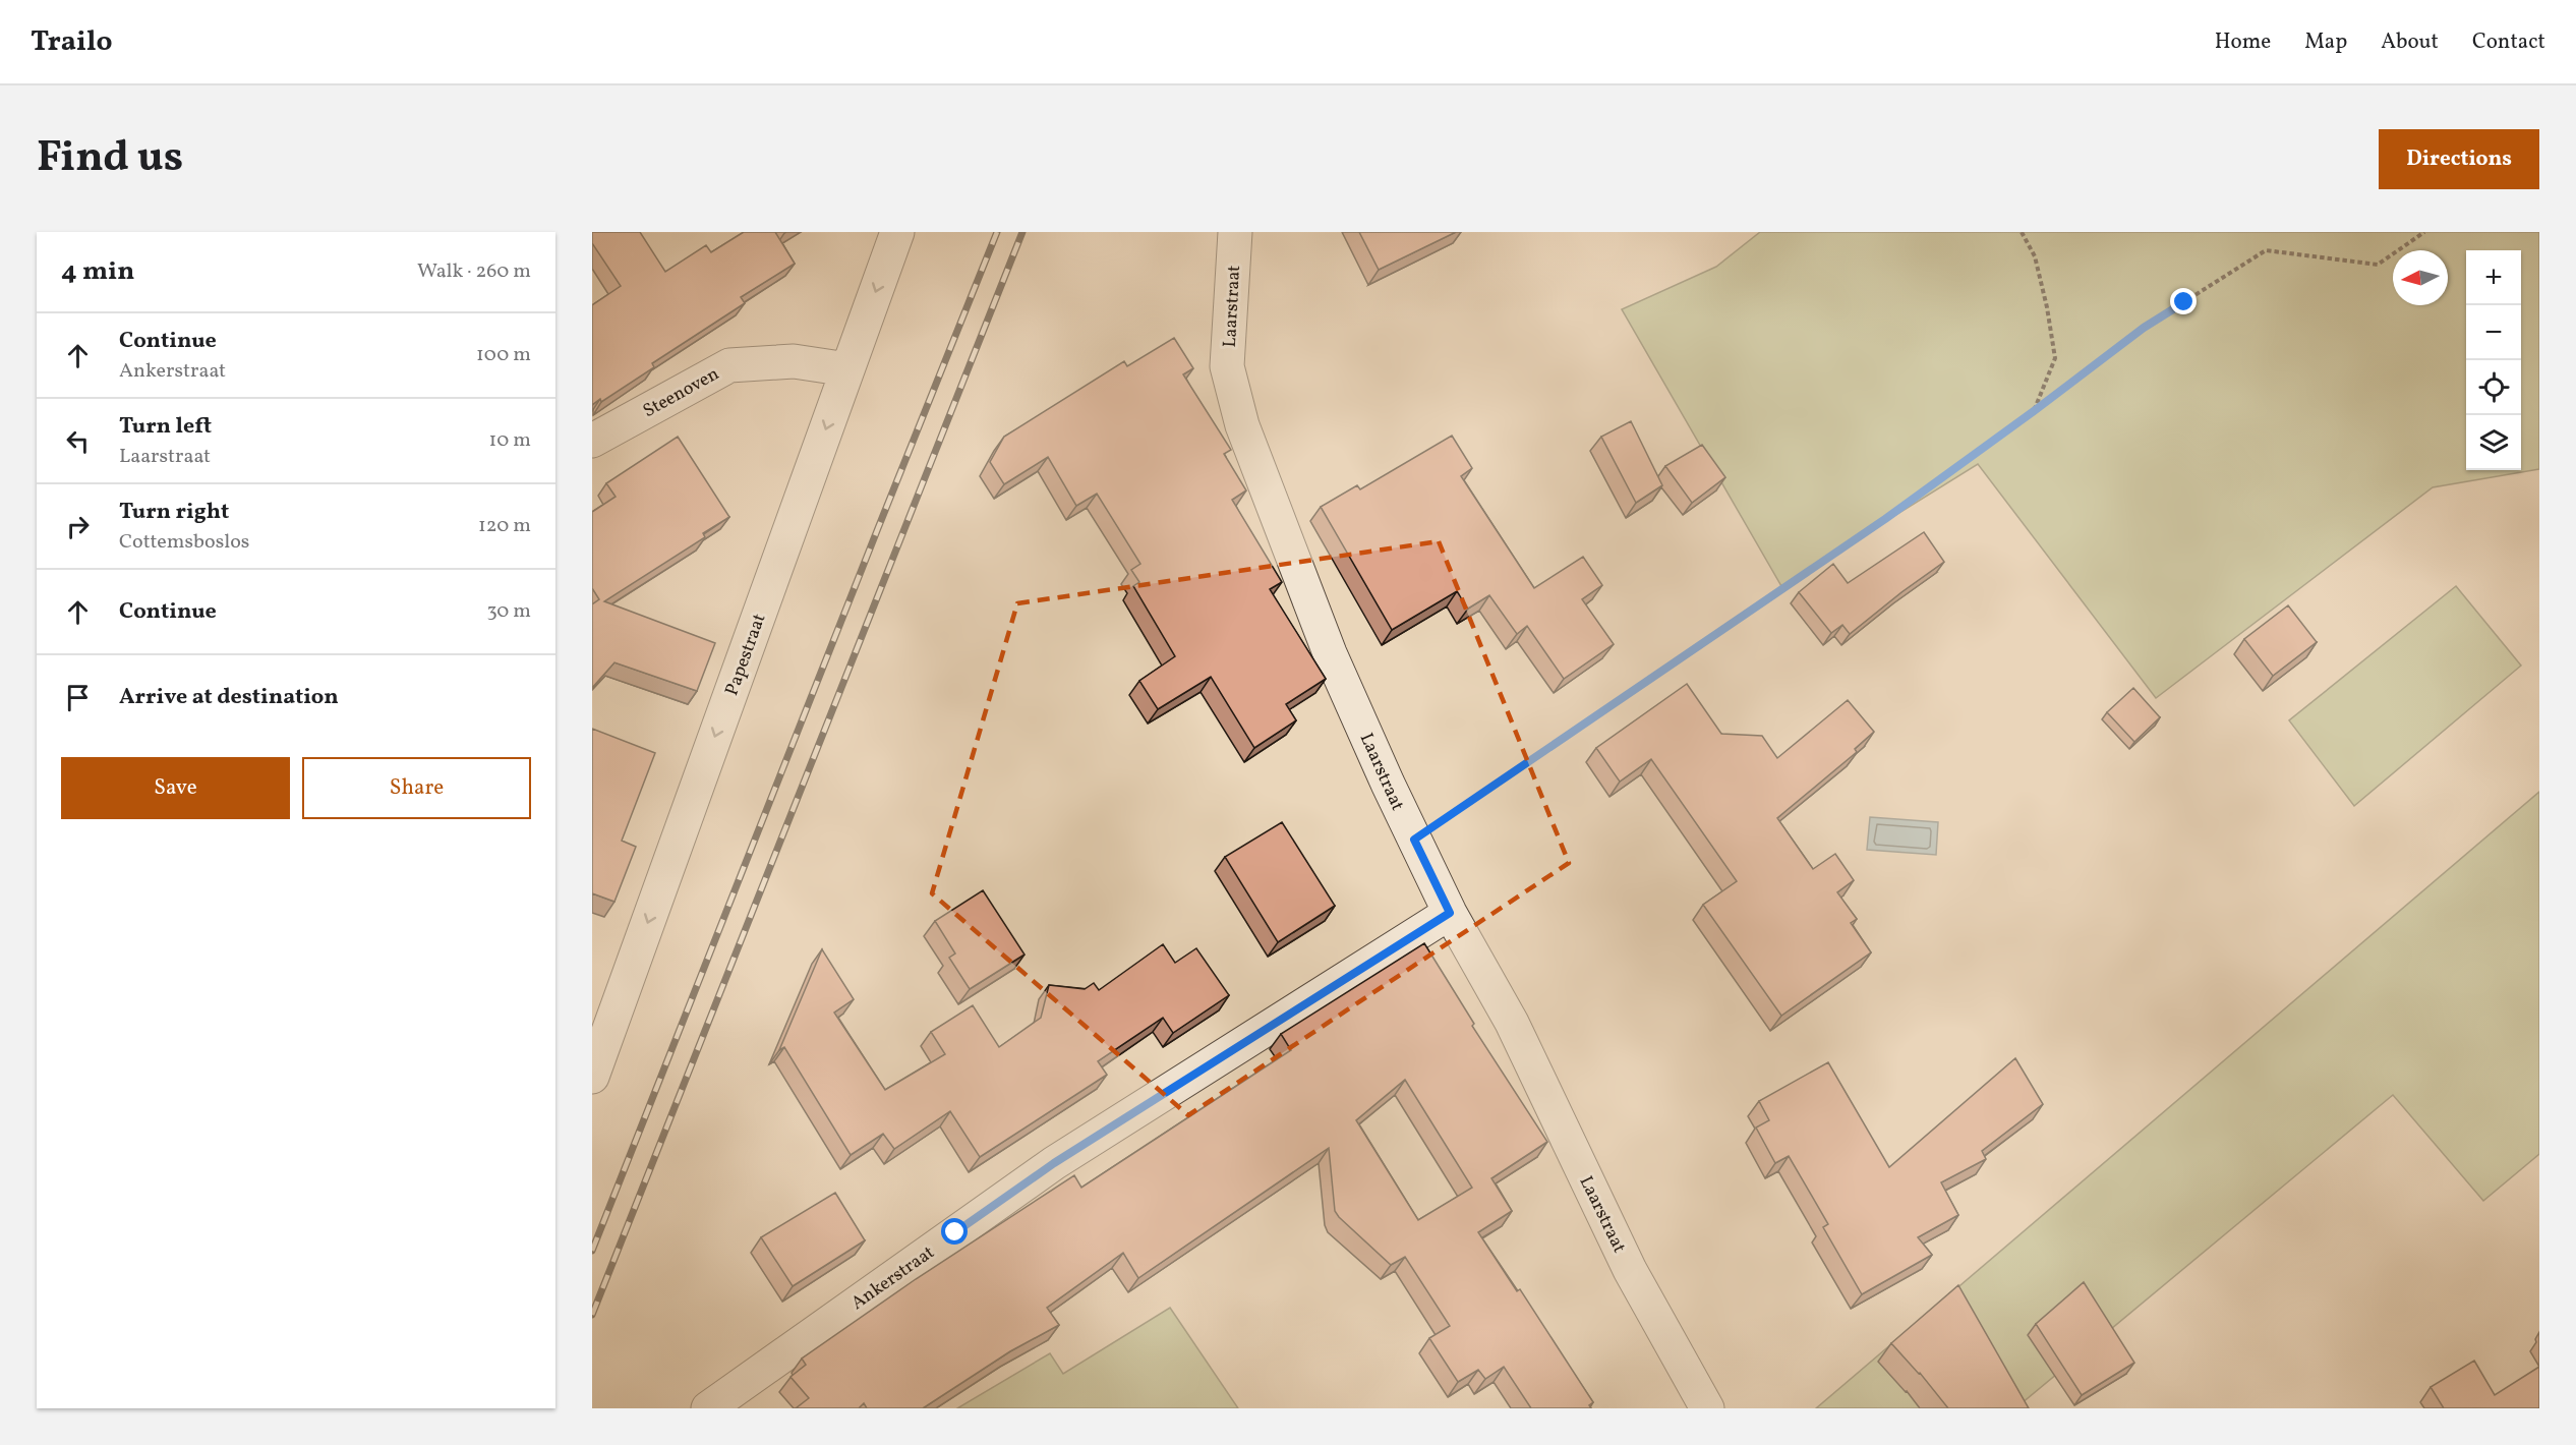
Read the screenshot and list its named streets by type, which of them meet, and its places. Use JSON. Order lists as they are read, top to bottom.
{
  "streets": {
    "street": [
      "Laarstraat",
      "Steenoven",
      "Papestraat",
      "Ankerstraat"
    ]
  },
  "crossings": [
    ["Laarstraat", "Ankerstraat"],
    ["Steenoven", "Papestraat"]
  ],
  "one_way": ["Papestraat"],
  "north": "left",
  "page": {
    "header": "Trailo",
    "nav": [
      "Home",
      "Map",
      "About",
      "Contact"
    ],
    "title": "Find us",
    "buttons": [
      "Directions",
      ["Save", "Share"]
    ],
    "heading": ["4 min", "Walk · 260 m"],
    "map_buttons": ["+", "−"],
    "list": [
      ["Continue", "Ankerstraat", "100 m"],
      ["Turn left", "Laarstraat", "10 m"],
      ["Turn right", "Cottemsboslos", "120 m"],
      ["Continue", "30 m"],
      "Arrive at destination"
    ]
  }
}
